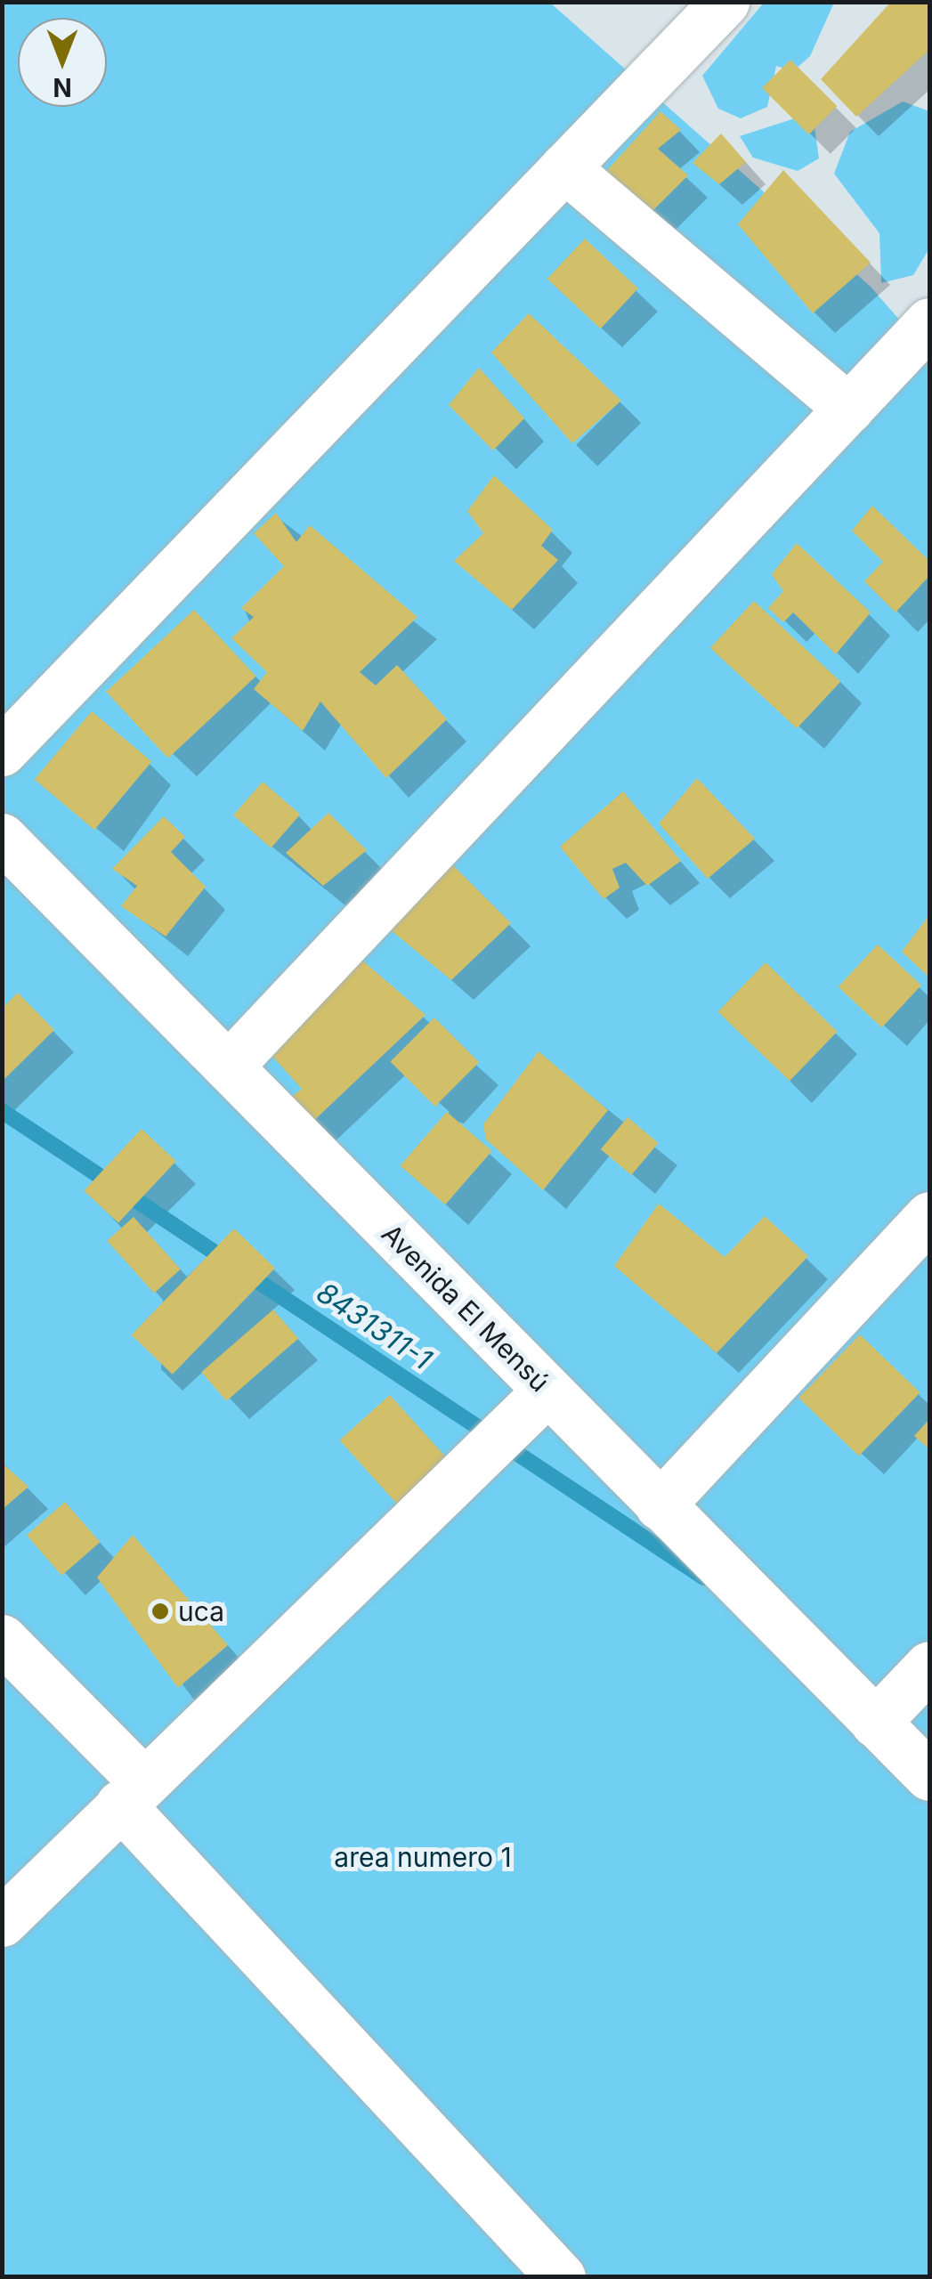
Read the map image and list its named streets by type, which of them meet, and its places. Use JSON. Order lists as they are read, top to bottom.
{
  "streets": {
    "street": ["Avenida El Mensú"]
  },
  "water": ["8431311-1"],
  "parks": ["area numero 1"],
  "places": ["uca"],
  "north": "bottom"
}
